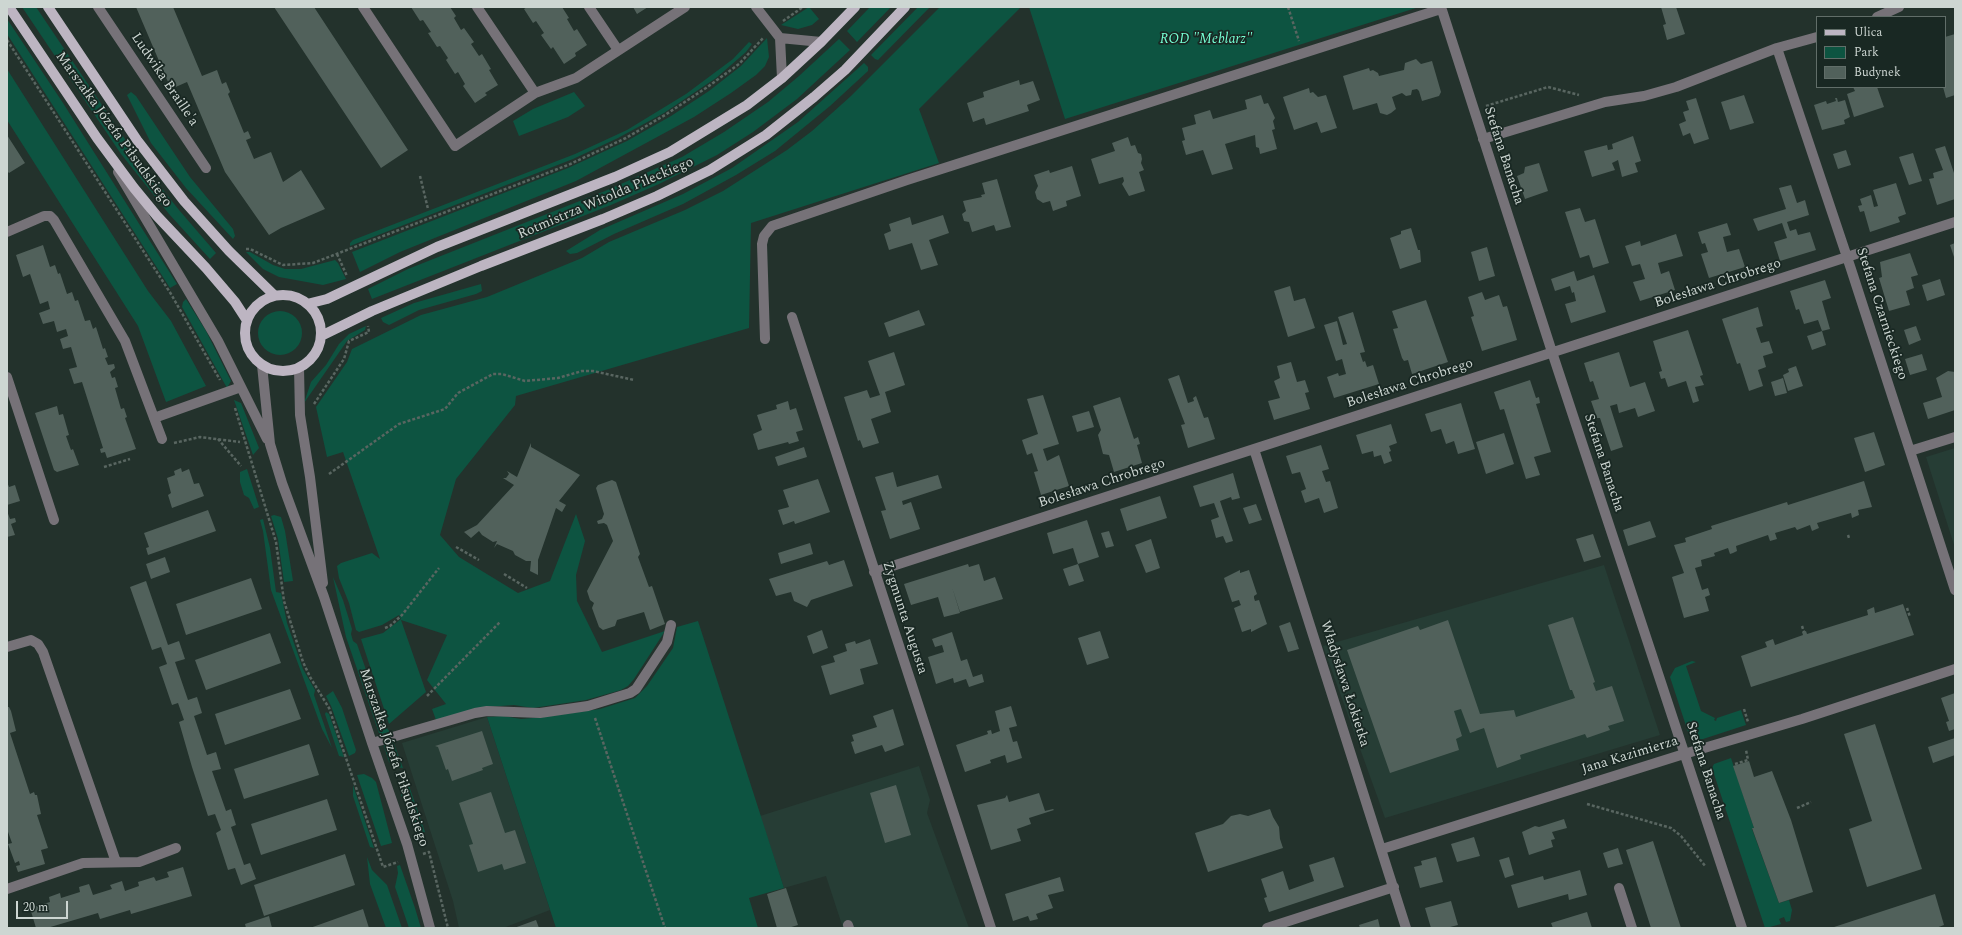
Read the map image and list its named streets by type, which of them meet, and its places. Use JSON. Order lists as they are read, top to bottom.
{
  "streets": {
    "main road": ["Marszałka Józefa Piłsudskiego", "Rotmistrza Witolda Pileckiego"],
    "street": [
      "Ludwika Braille'a",
      "Stefana Banacha",
      "Bolesława Chrobrego",
      "Stefana Czarnieckiego",
      "Zygmunta Augusta",
      "Władysława Łokietka",
      "Jana Kazimierza"
    ]
  },
  "crossings": [
    ["Marszałka Józefa Piłsudskiego", "Rotmistrza Witolda Pileckiego"],
    ["Stefana Banacha", "Bolesława Chrobrego"],
    ["Stefana Banacha", "Jana Kazimierza"],
    ["Bolesława Chrobrego", "Stefana Czarnieckiego"],
    ["Bolesława Chrobrego", "Zygmunta Augusta"],
    ["Bolesława Chrobrego", "Władysława Łokietka"],
    ["Władysława Łokietka", "Jana Kazimierza"]
  ],
  "parks": ["ROD \"Meblarz\""],
  "legend": ["Ulica", "Park", "Budynek"],
  "scale_bar": "20 m"
}
